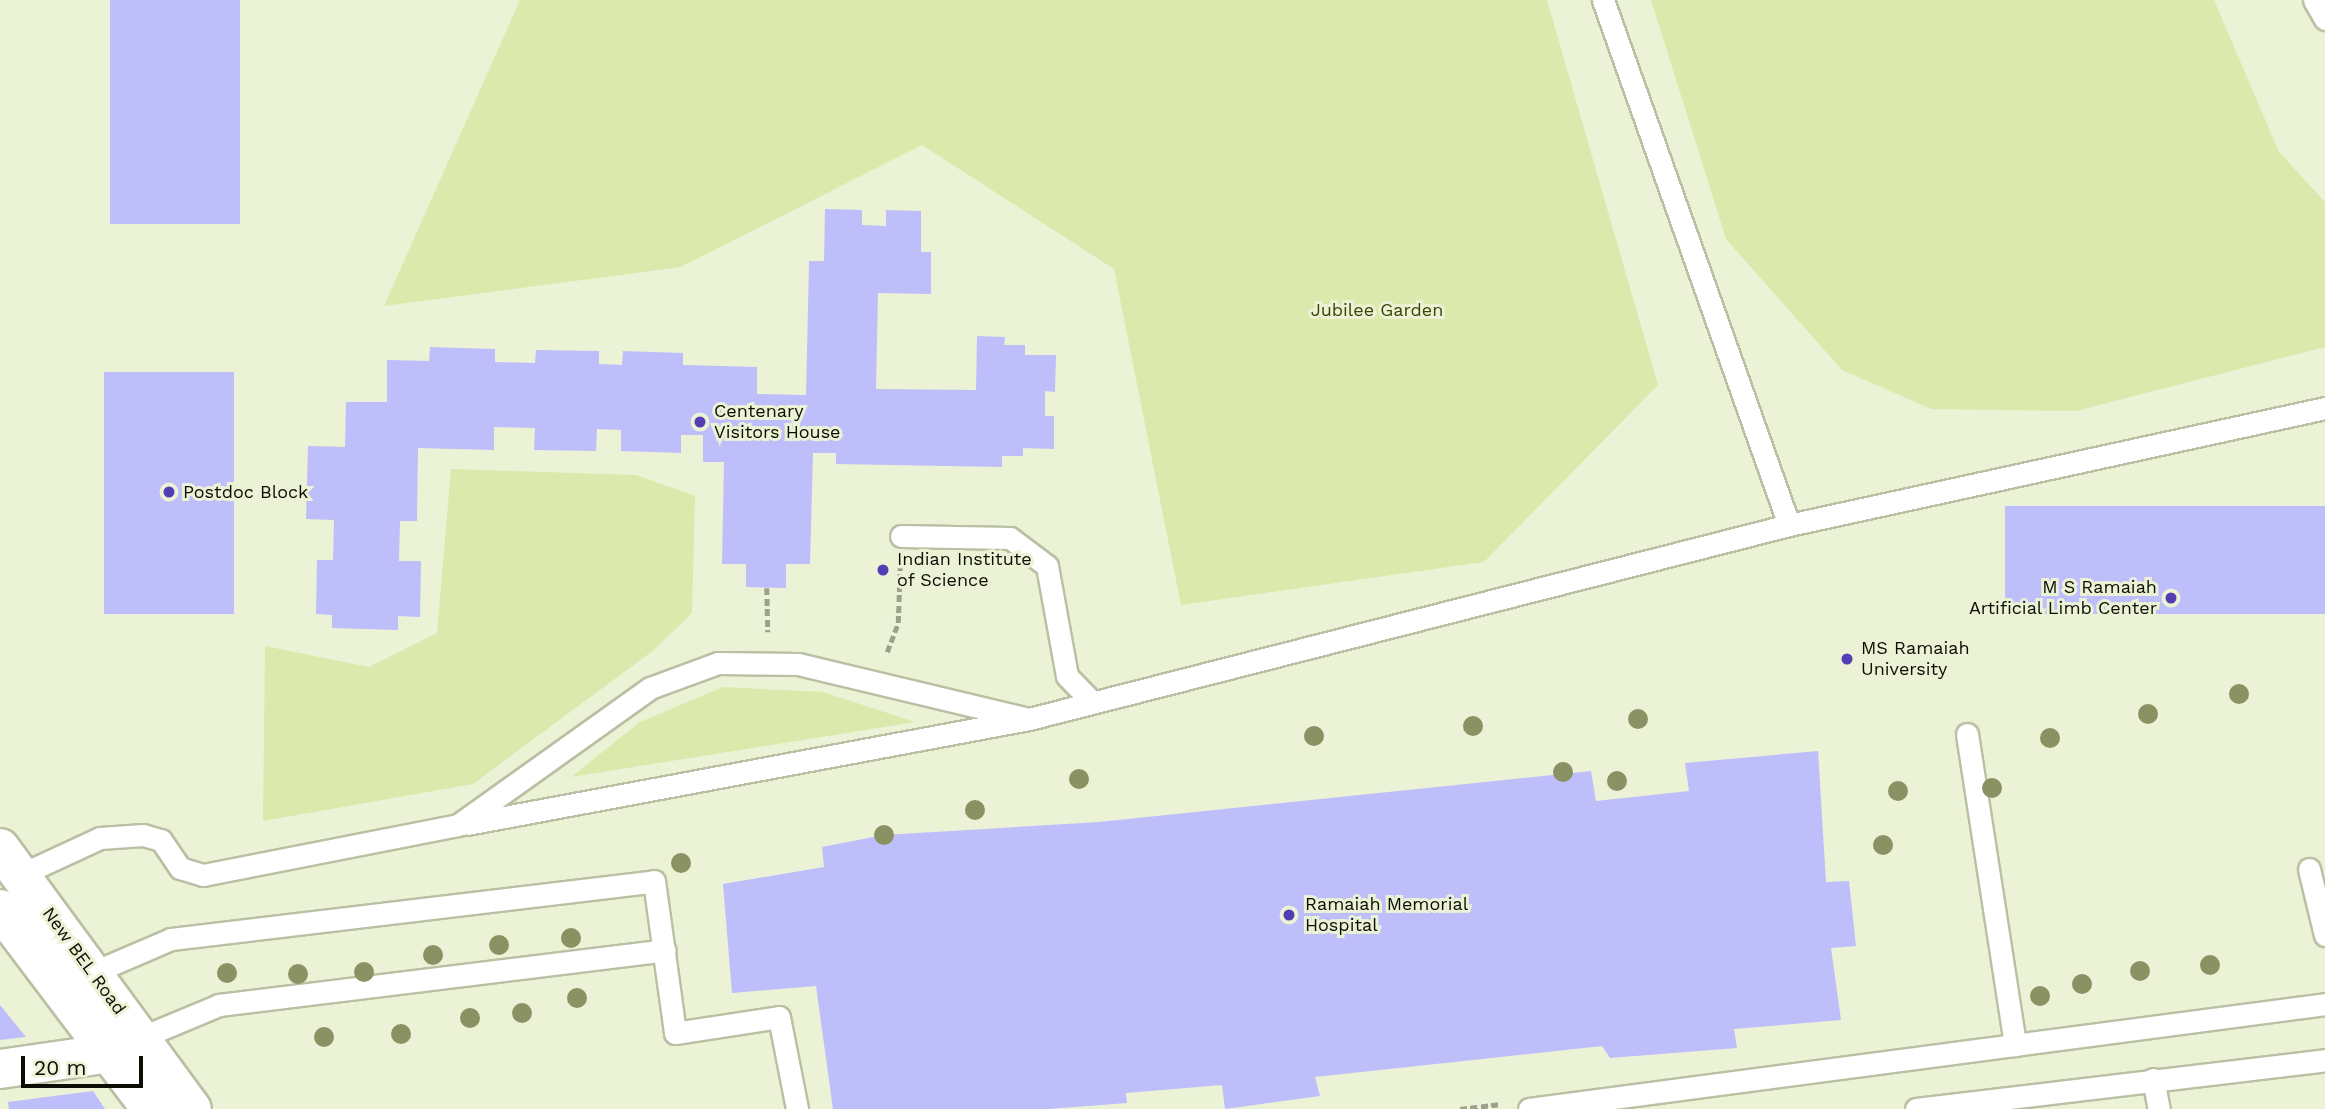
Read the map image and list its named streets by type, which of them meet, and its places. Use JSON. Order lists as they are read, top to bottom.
{
  "streets": {
    "main road": ["New BEL Road"]
  },
  "parks": ["Jubilee Garden"],
  "places": [
    "Centenary Visitors House",
    "Postdoc Block",
    "Indian Institute of Science",
    "M S Ramaiah Artificial Limb Center",
    "MS Ramaiah University",
    "Ramaiah Memorial Hospital"
  ],
  "scale_bar": "20 m"
}
